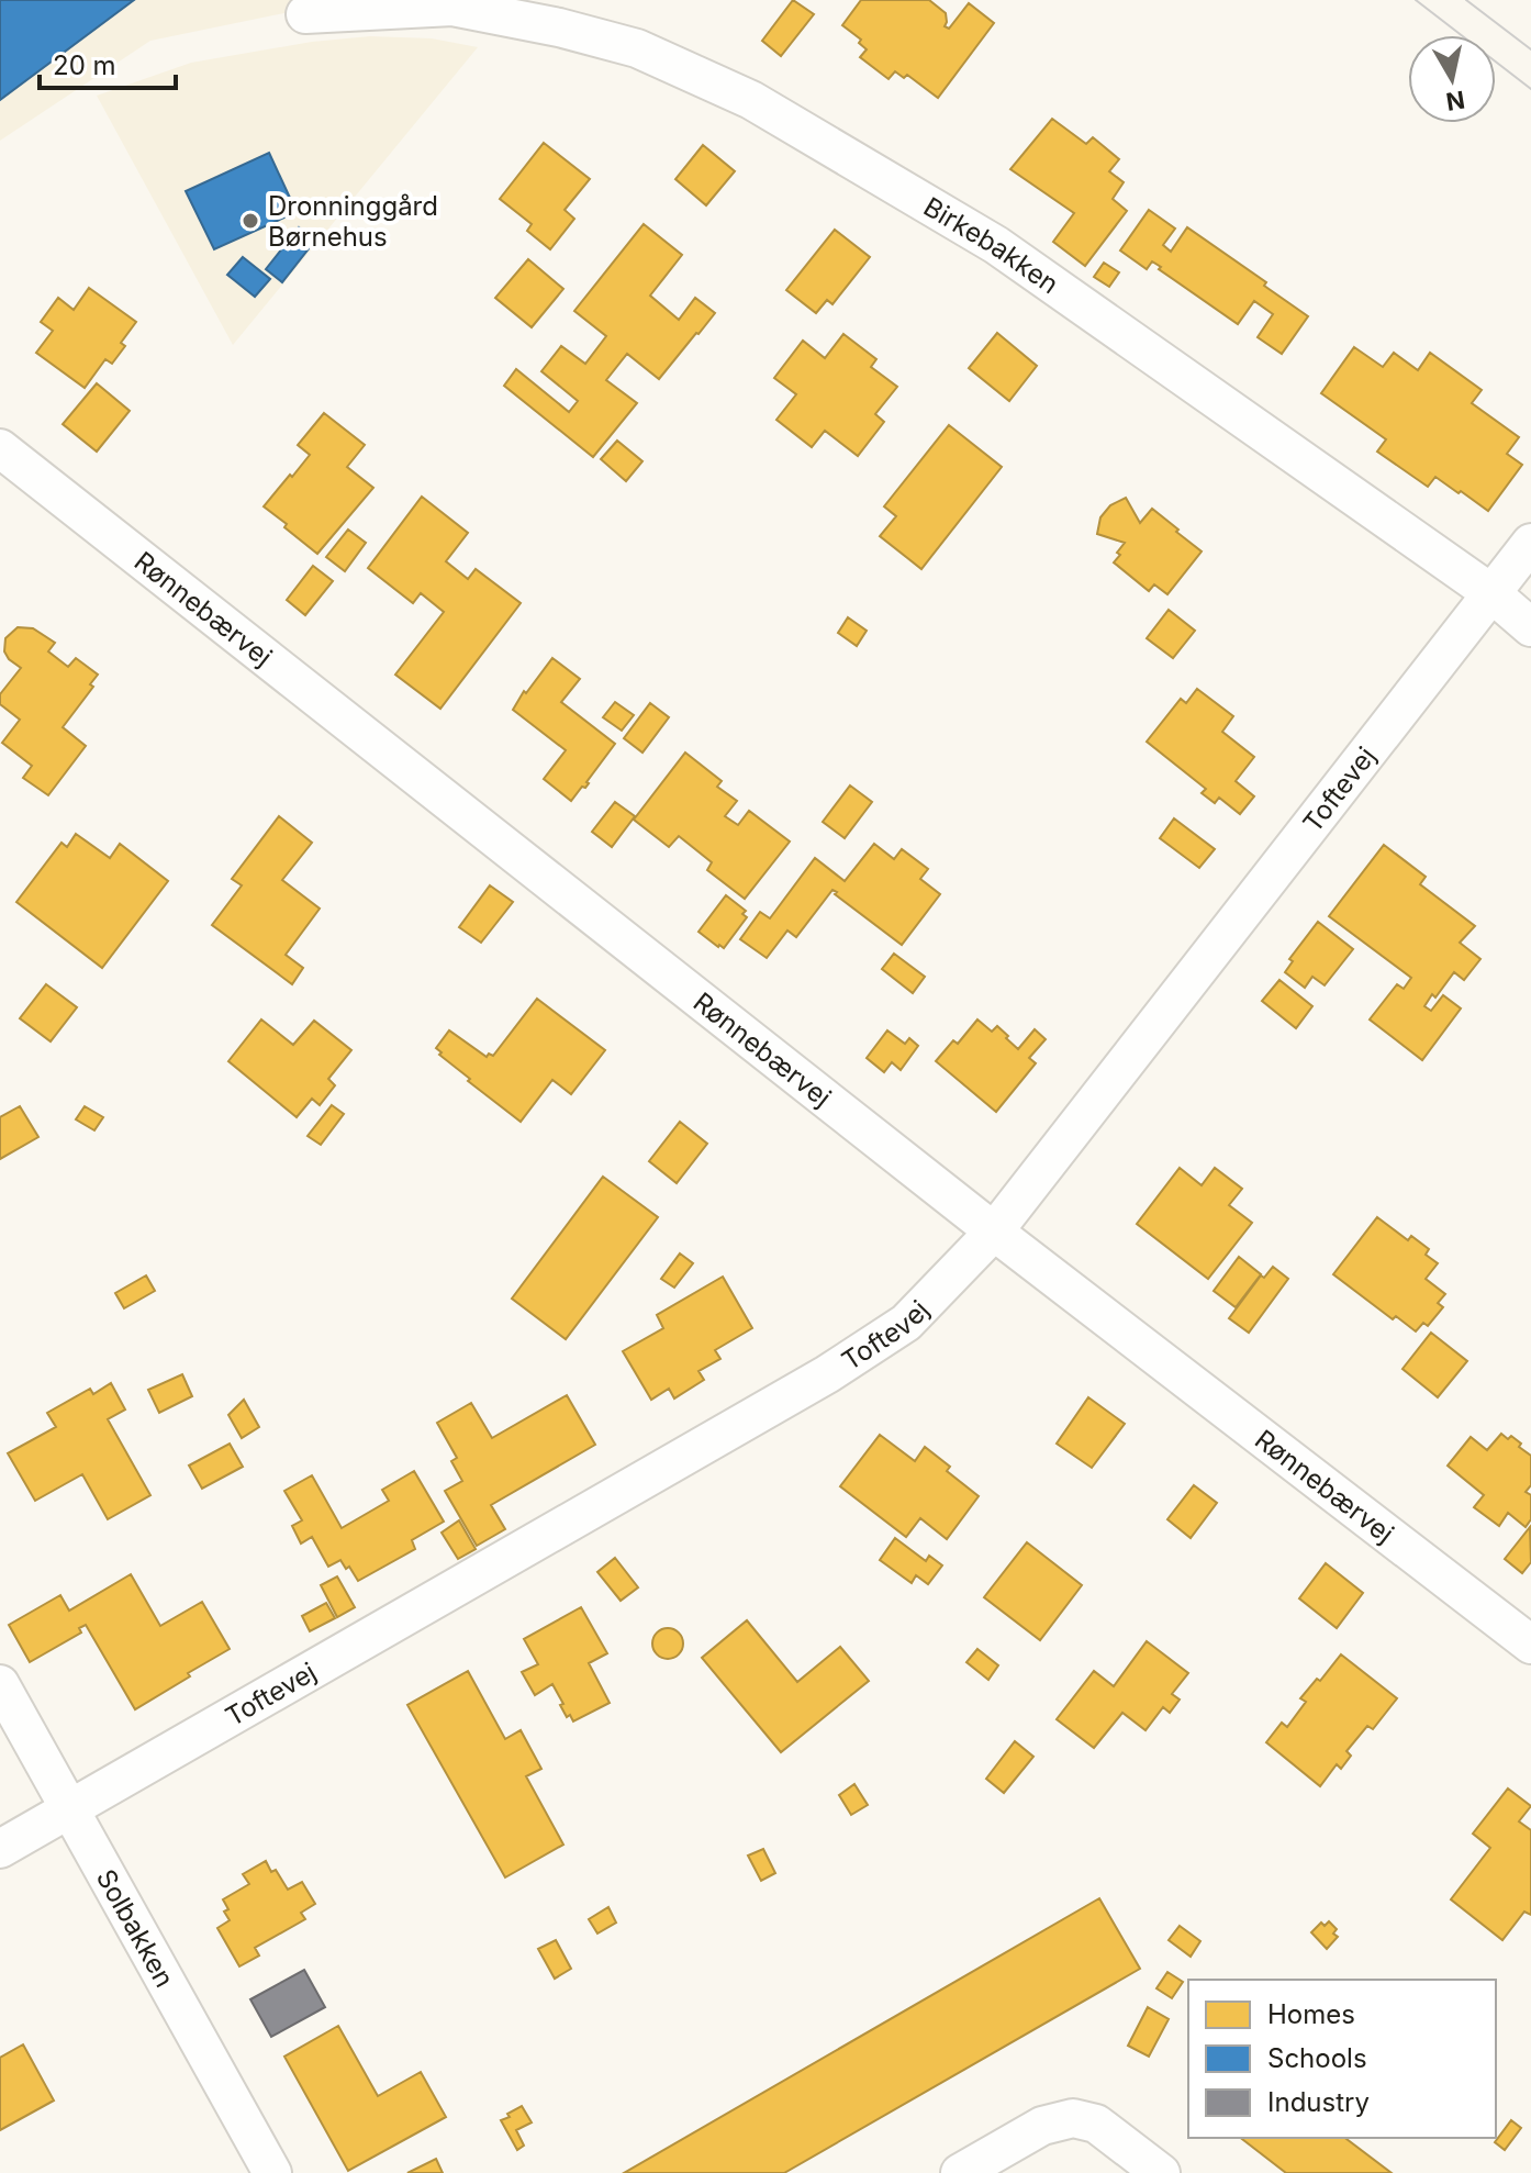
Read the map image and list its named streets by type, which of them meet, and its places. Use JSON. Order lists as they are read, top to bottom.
{
  "streets": {
    "street": [
      "Birkebakken",
      "Rønnebærvej",
      "Toftevej",
      "Solbakken"
    ]
  },
  "crossings": [
    ["Birkebakken", "Toftevej"],
    ["Rønnebærvej", "Toftevej"],
    ["Toftevej", "Solbakken"]
  ],
  "places": ["Dronninggård Børnehus"],
  "legend": ["Homes", "Schools", "Industry"],
  "scale_bar": "20 m",
  "north": "bottom"
}
